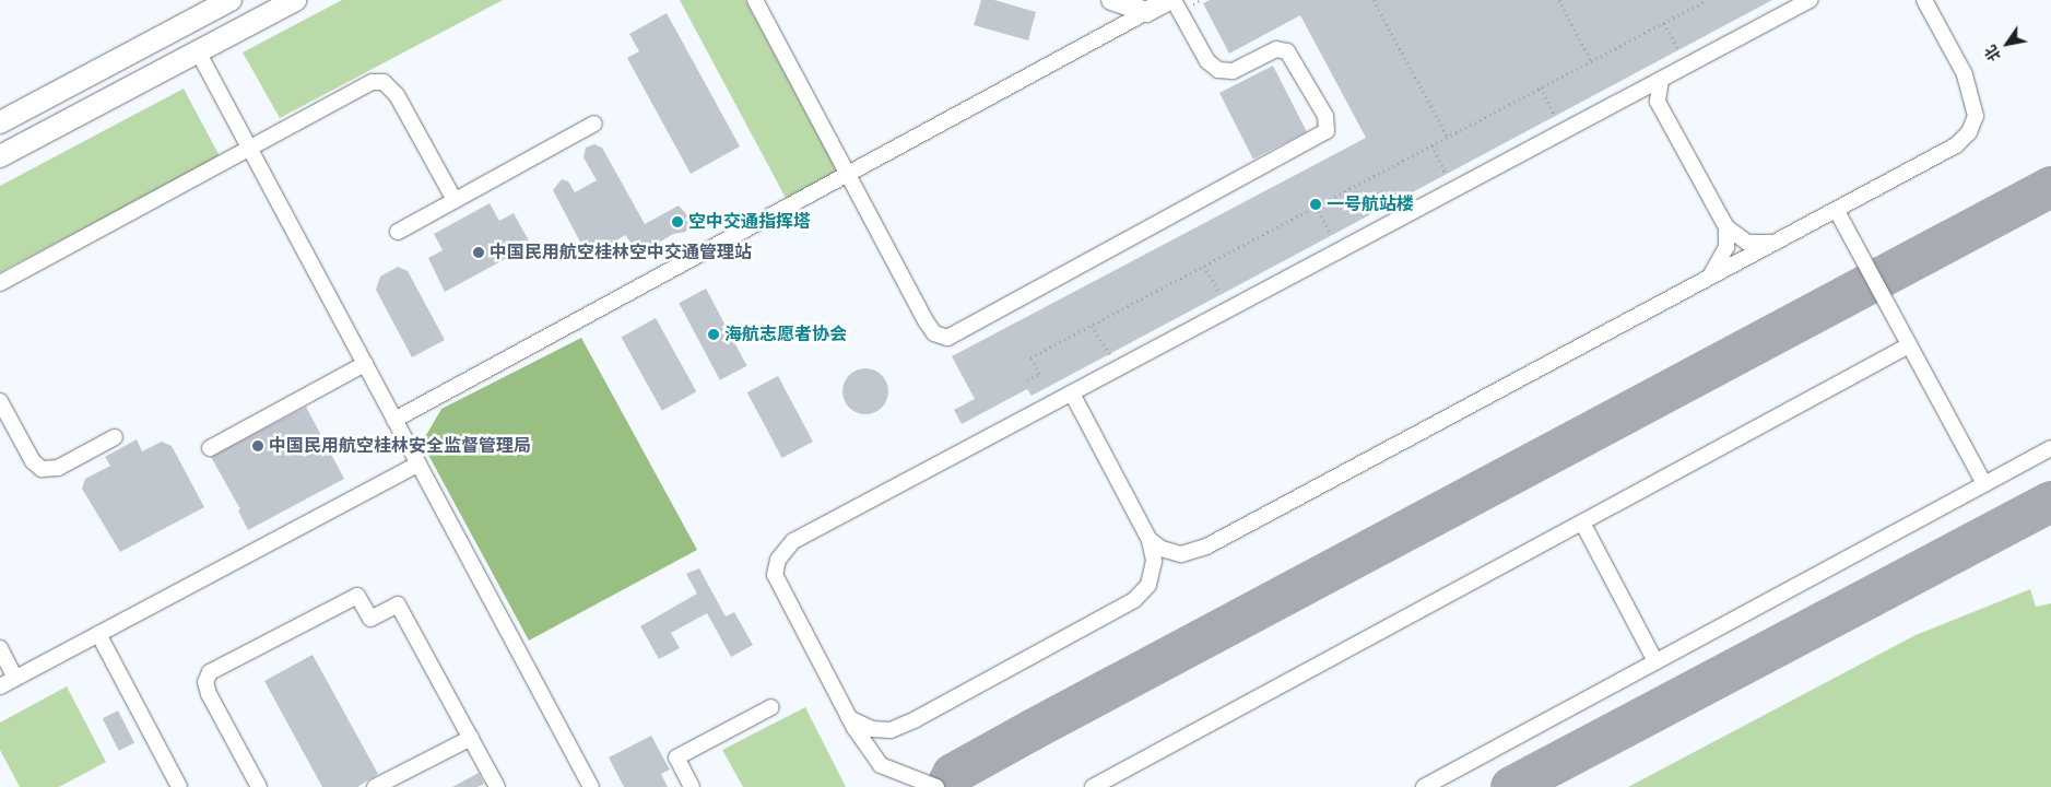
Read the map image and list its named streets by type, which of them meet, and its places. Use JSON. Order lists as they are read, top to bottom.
{
  "places": [
    "一号航站楼",
    "空中交通指挥塔",
    "中国民用航空桂林空中交通管理站",
    "海航志愿者协会",
    "中国民用航空桂林安全监督管理局"
  ],
  "north": "bottom left"
}
